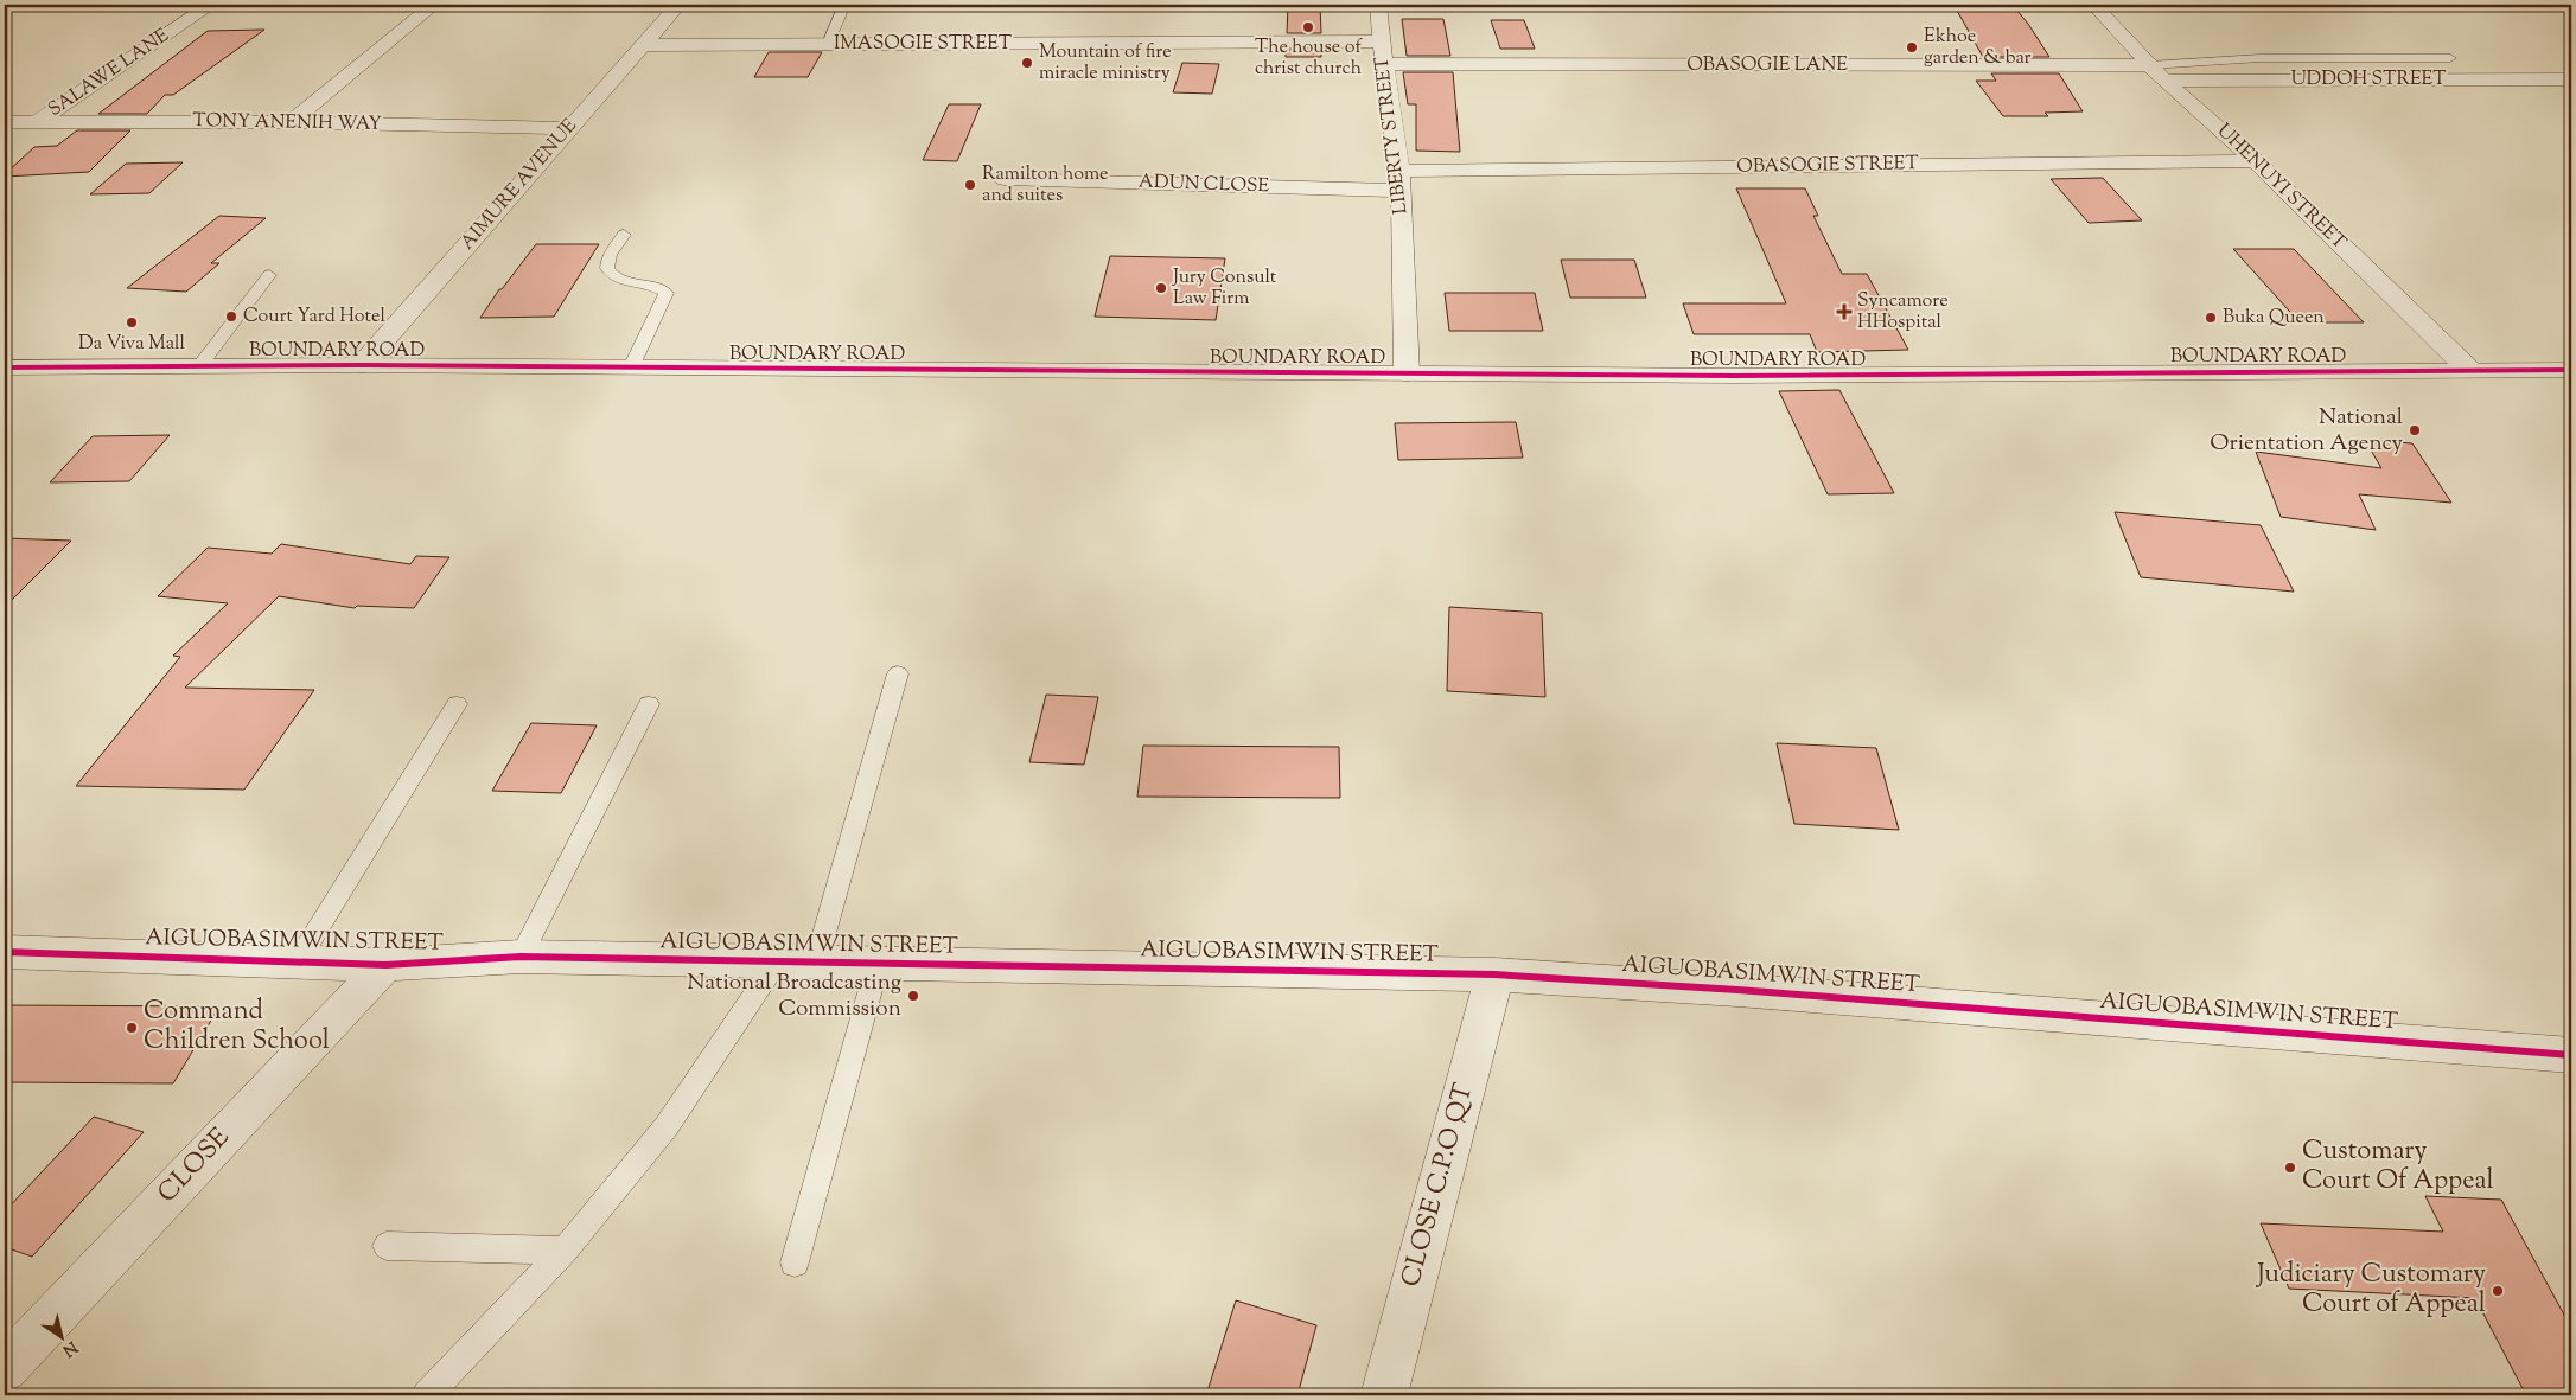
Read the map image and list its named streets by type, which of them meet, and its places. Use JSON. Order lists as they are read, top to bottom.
{
  "streets": {
    "street": [
      "IMASOGIE STREET",
      "OBASOGIE LANE",
      "SALAWE LANE",
      "UDDOH STREET",
      "TONY ANENIH WAY",
      "LIBERTY STREET",
      "OBASOGIE STREET",
      "AIMURE AVENUE",
      "ADUN CLOSE",
      "UHENUYI STREET",
      "BOUNDARY ROAD",
      "AIGUOBASIMWIN STREET",
      "CLOSE",
      "CLOSE C.P.O QT"
    ]
  },
  "crossings": [
    ["IMASOGIE STREET", "LIBERTY STREET"],
    ["IMASOGIE STREET", "AIMURE AVENUE"],
    ["OBASOGIE LANE", "UDDOH STREET"],
    ["OBASOGIE LANE", "LIBERTY STREET"],
    ["OBASOGIE LANE", "UHENUYI STREET"],
    ["SALAWE LANE", "TONY ANENIH WAY"],
    ["UDDOH STREET", "UHENUYI STREET"],
    ["TONY ANENIH WAY", "AIMURE AVENUE"],
    ["LIBERTY STREET", "OBASOGIE STREET"],
    ["LIBERTY STREET", "ADUN CLOSE"],
    ["LIBERTY STREET", "BOUNDARY ROAD"],
    ["OBASOGIE STREET", "ADUN CLOSE"],
    ["OBASOGIE STREET", "UHENUYI STREET"],
    ["AIMURE AVENUE", "BOUNDARY ROAD"],
    ["UHENUYI STREET", "BOUNDARY ROAD"],
    ["AIGUOBASIMWIN STREET", "CLOSE"],
    ["AIGUOBASIMWIN STREET", "CLOSE C.P.O QT"]
  ],
  "places": {
    "other": [
      "The house of christ church",
      "Ekhoe garden & bar",
      "Mountain of fire miracle ministry",
      "Ramilton home and suites",
      "Jury Consult Law Firm",
      "Court Yard Hotel",
      "Buka Queen",
      "Da Viva Mall",
      "National Orientation Agency",
      "National Broadcasting Commission",
      "Command Children School",
      "Customary Court Of Appeal",
      "Judiciary Customary Court of Appeal"
    ],
    "health": ["Syncamore HHospital"]
  },
  "north": "bottom right"
}
